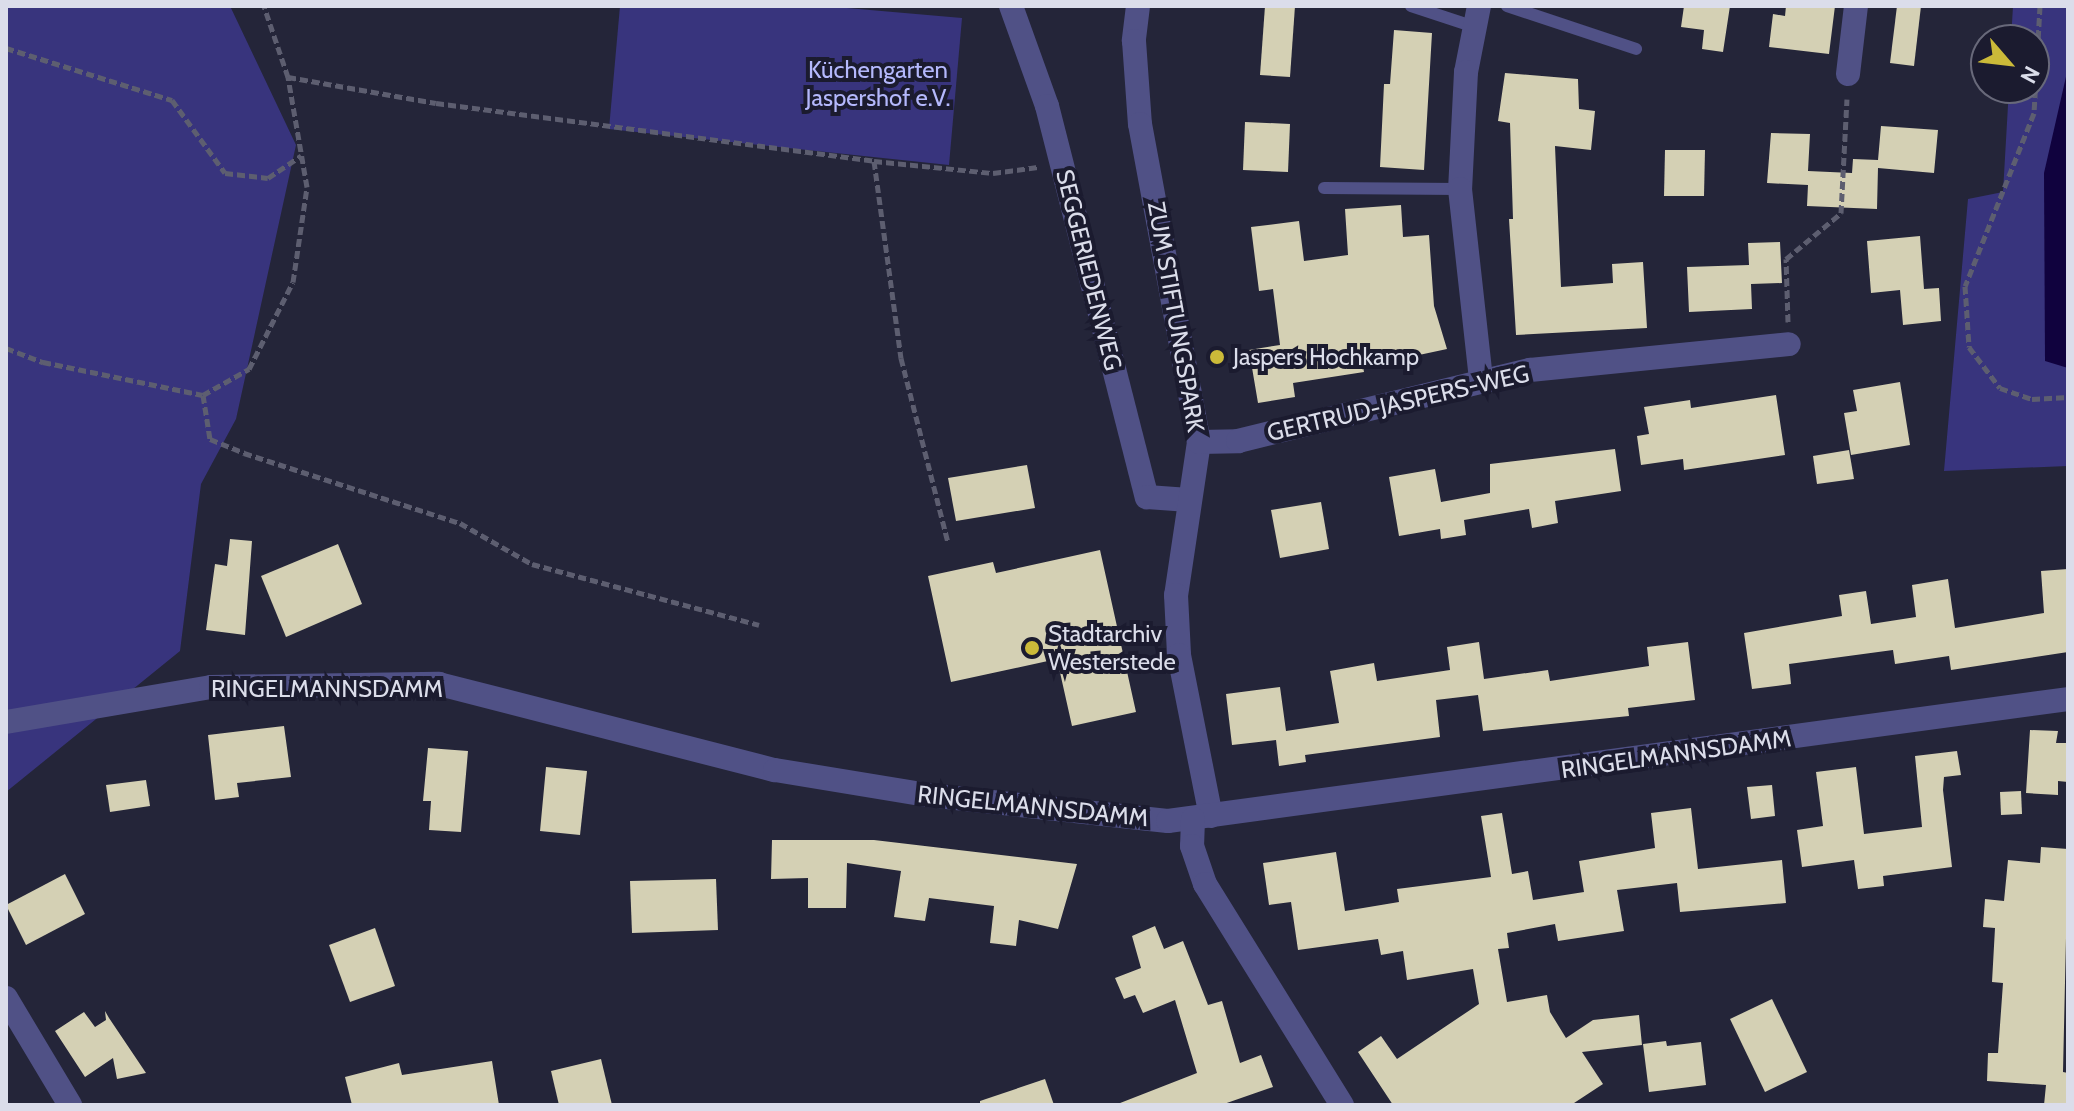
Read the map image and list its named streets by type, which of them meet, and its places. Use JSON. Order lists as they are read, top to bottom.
{
  "streets": {
    "street": [
      "SEGGERIEDENWEG",
      "ZUM STIFTUNGSPARK",
      "GERTRUD-JASPERS-WEG",
      "RINGELMANNSDAMM"
    ]
  },
  "crossings": [
    ["SEGGERIEDENWEG", "ZUM STIFTUNGSPARK"],
    ["ZUM STIFTUNGSPARK", "GERTRUD-JASPERS-WEG"],
    ["ZUM STIFTUNGSPARK", "RINGELMANNSDAMM"]
  ],
  "parks": ["Küchengarten Jaspershof e.V."],
  "places": ["Jaspers Hochkamp", "Stadtarchiv Westerstede"],
  "north": "bottom right"
}
